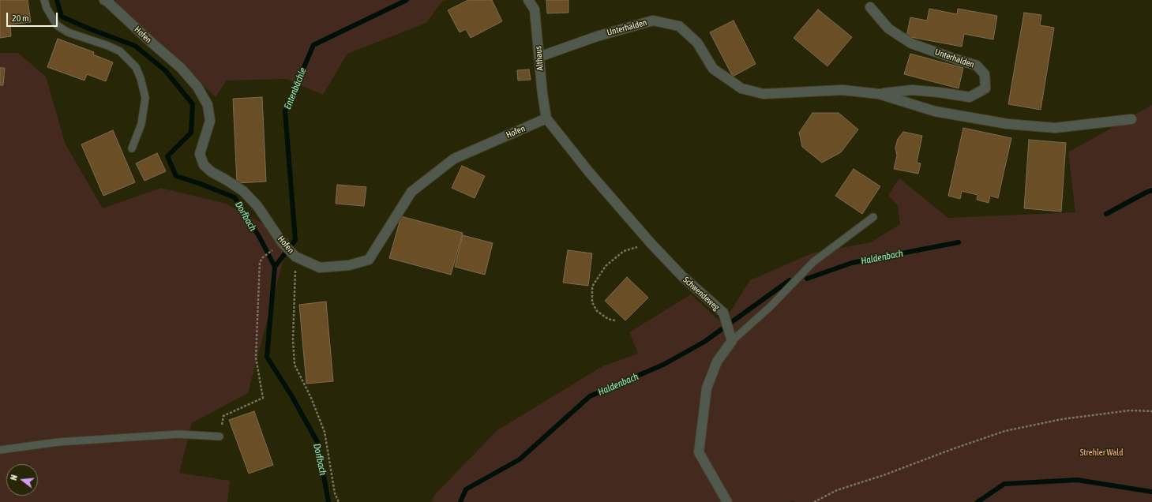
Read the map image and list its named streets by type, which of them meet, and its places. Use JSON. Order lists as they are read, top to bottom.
{
  "streets": {
    "street": [
      "Unterhalden",
      "Hofen",
      "Althaus",
      "Schwendeweg"
    ]
  },
  "crossings": [
    ["Unterhalden", "Althaus"],
    ["Hofen", "Althaus"],
    ["Hofen", "Schwendeweg"],
    ["Althaus", "Schwendeweg"]
  ],
  "water": ["Entenbächle", "Dorfbach", "Haldenbach"],
  "parks": ["Strehler Wald"],
  "scale_bar": "20 m",
  "north": "left"
}
